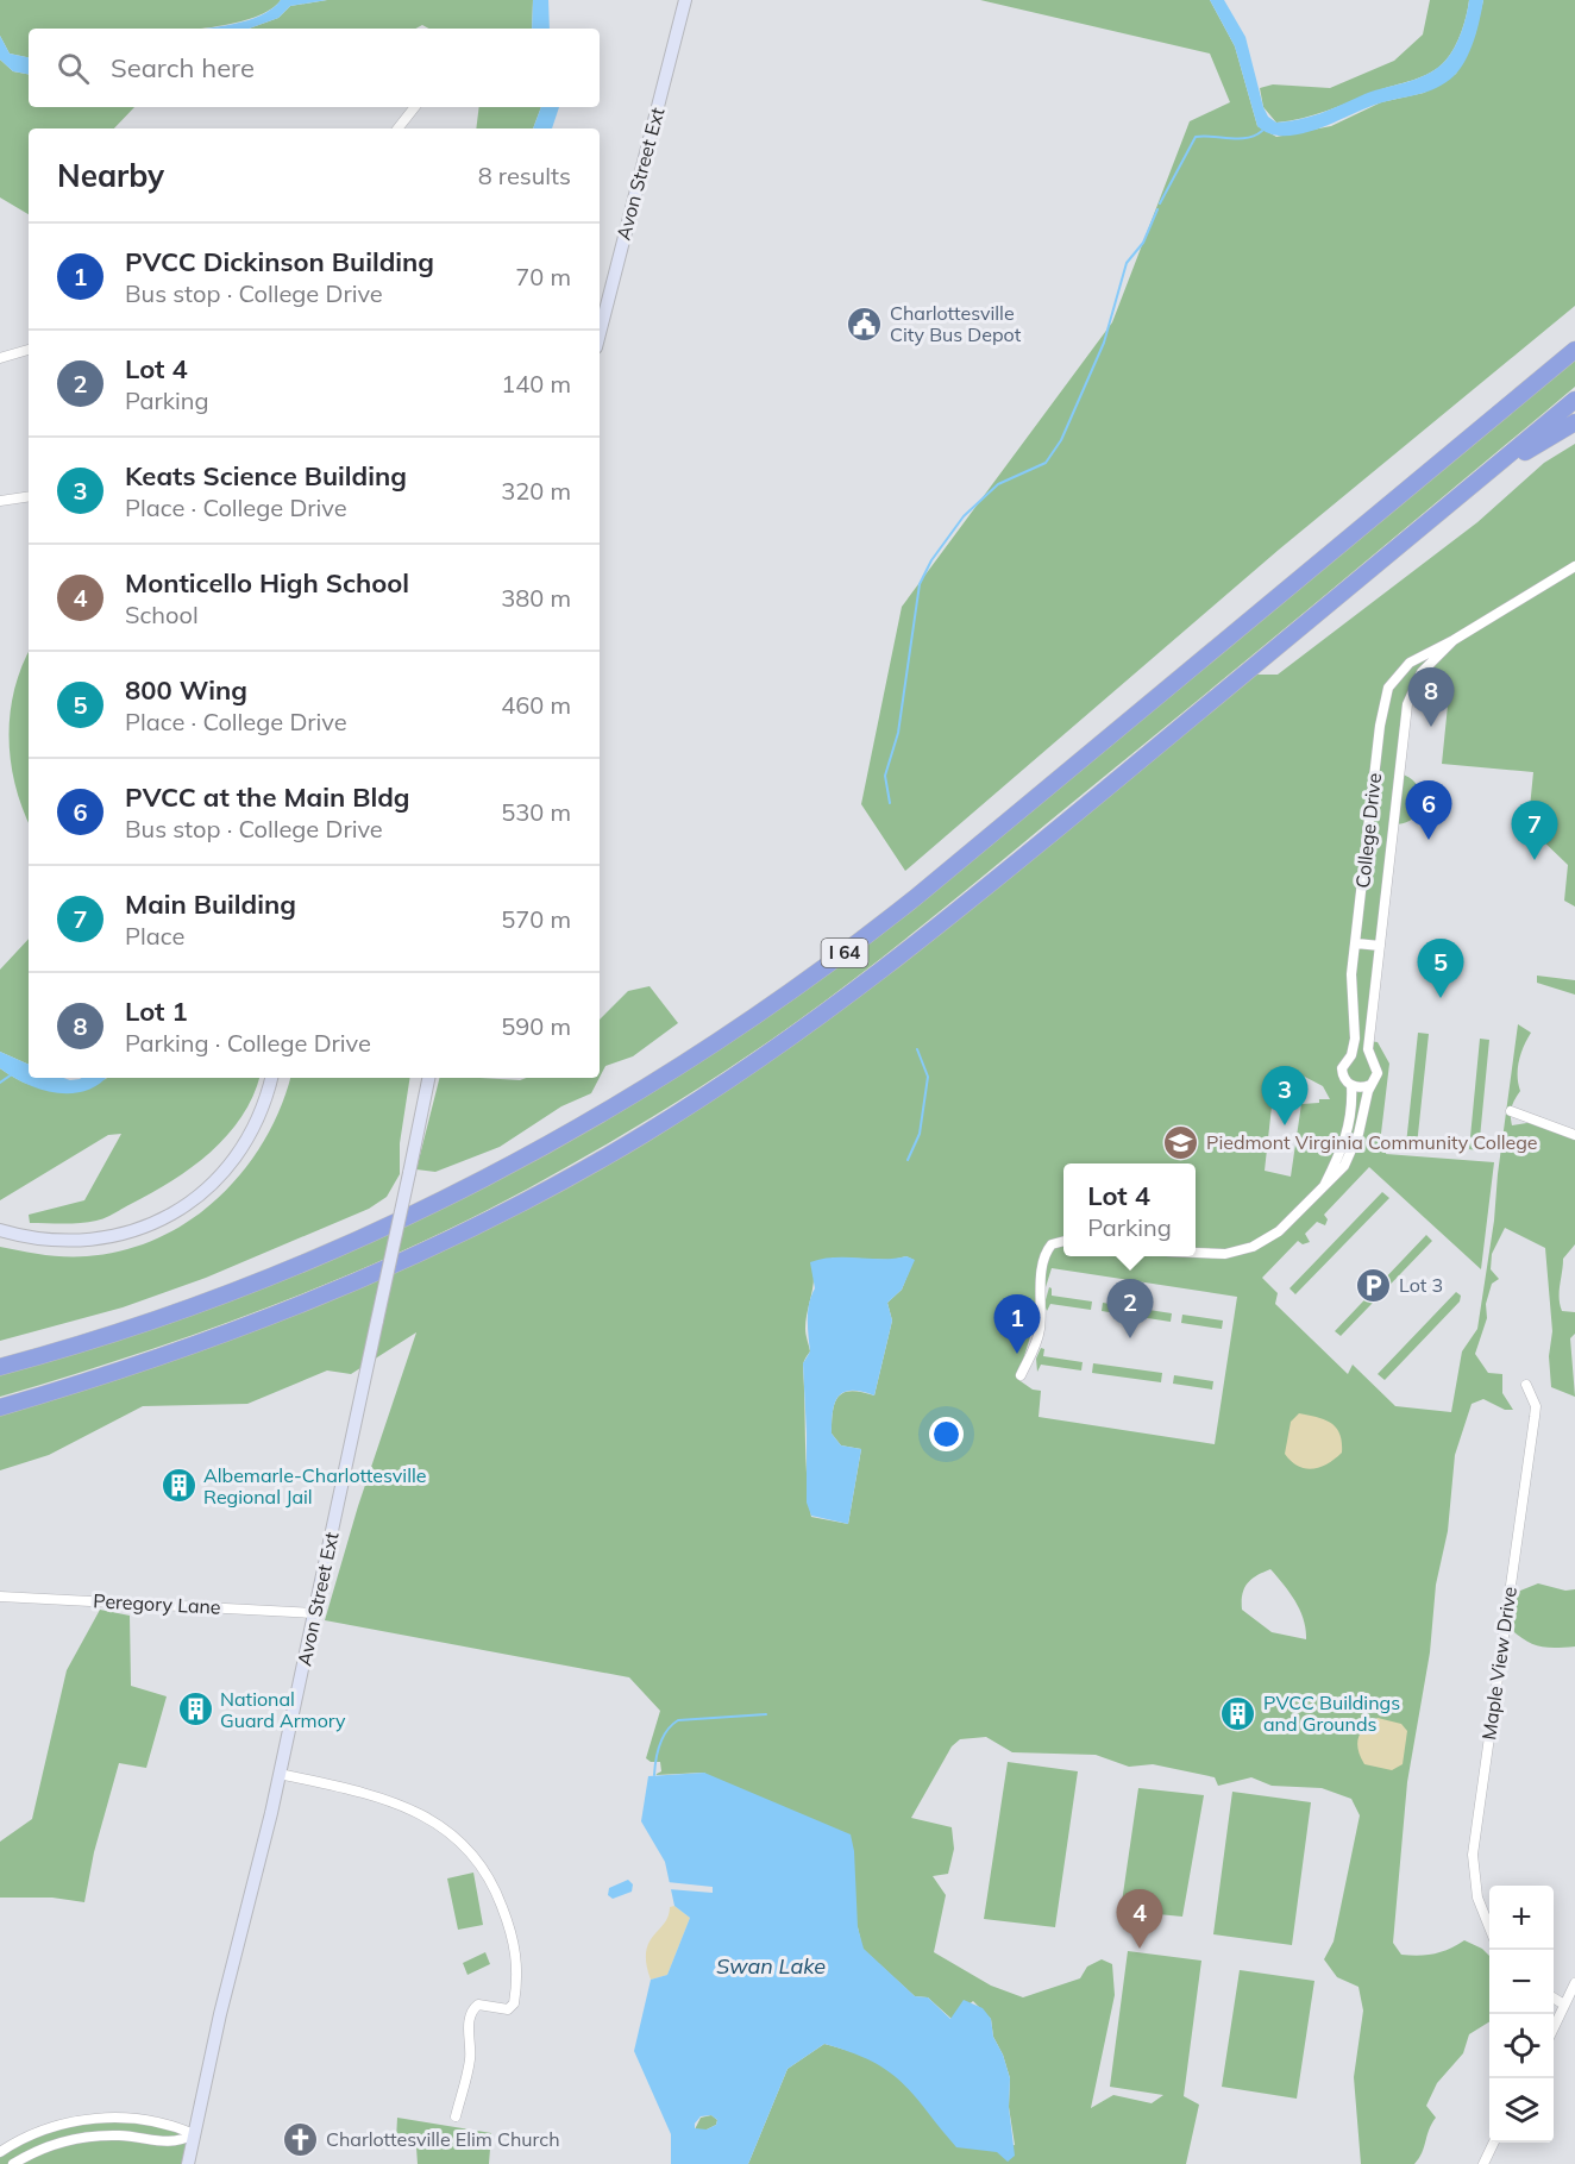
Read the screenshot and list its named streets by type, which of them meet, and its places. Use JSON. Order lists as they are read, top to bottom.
{
  "streets": {
    "highway": ["I 64"],
    "main road": ["Avon Street Ext"],
    "street": ["College Drive", "Peregory Lane", "Maple View Drive"]
  },
  "crossings": [
    ["Avon Street Ext", "Peregory Lane"]
  ],
  "water": ["Swan Lake"],
  "places": {
    "public building": ["Charlottesville City Bus Depot"],
    "school or university": ["Piedmont Virginia Community College"],
    "parking": ["Lot 3"],
    "building": ["Albemarle-Charlottesville Regional Jail", "National Guard Armory", "PVCC Buildings and Grounds"],
    "church": ["Charlottesville Elim Church"]
  },
  "page": {
    "search": "Search here",
    "heading": ["Nearby", "8 results"],
    "list": [
      {
        "mark": "1",
        "name": "PVCC Dickinson Building",
        "note": "Bus stop · College Drive",
        "value": "70 m"
      },
      {
        "mark": "2",
        "name": "Lot 4",
        "note": "Parking",
        "value": "140 m"
      },
      {
        "mark": "3",
        "name": "Keats Science Building",
        "note": "Place · College Drive",
        "value": "320 m"
      },
      {
        "mark": "4",
        "name": "Monticello High School",
        "note": "School",
        "value": "380 m"
      },
      {
        "mark": "5",
        "name": "800 Wing",
        "note": "Place · College Drive",
        "value": "460 m"
      },
      {
        "mark": "6",
        "name": "PVCC at the Main Bldg",
        "note": "Bus stop · College Drive",
        "value": "530 m"
      },
      {
        "mark": "7",
        "name": "Main Building",
        "note": "Place",
        "value": "570 m"
      },
      {
        "mark": "8",
        "name": "Lot 1",
        "note": "Parking · College Drive",
        "value": "590 m"
      }
    ],
    "pins": [
      "8",
      "6",
      "7",
      "5",
      "3",
      "2",
      "1",
      "4"
    ],
    "popup": ["Lot 4", "Parking"],
    "map_buttons": ["+", "−"]
  }
}
